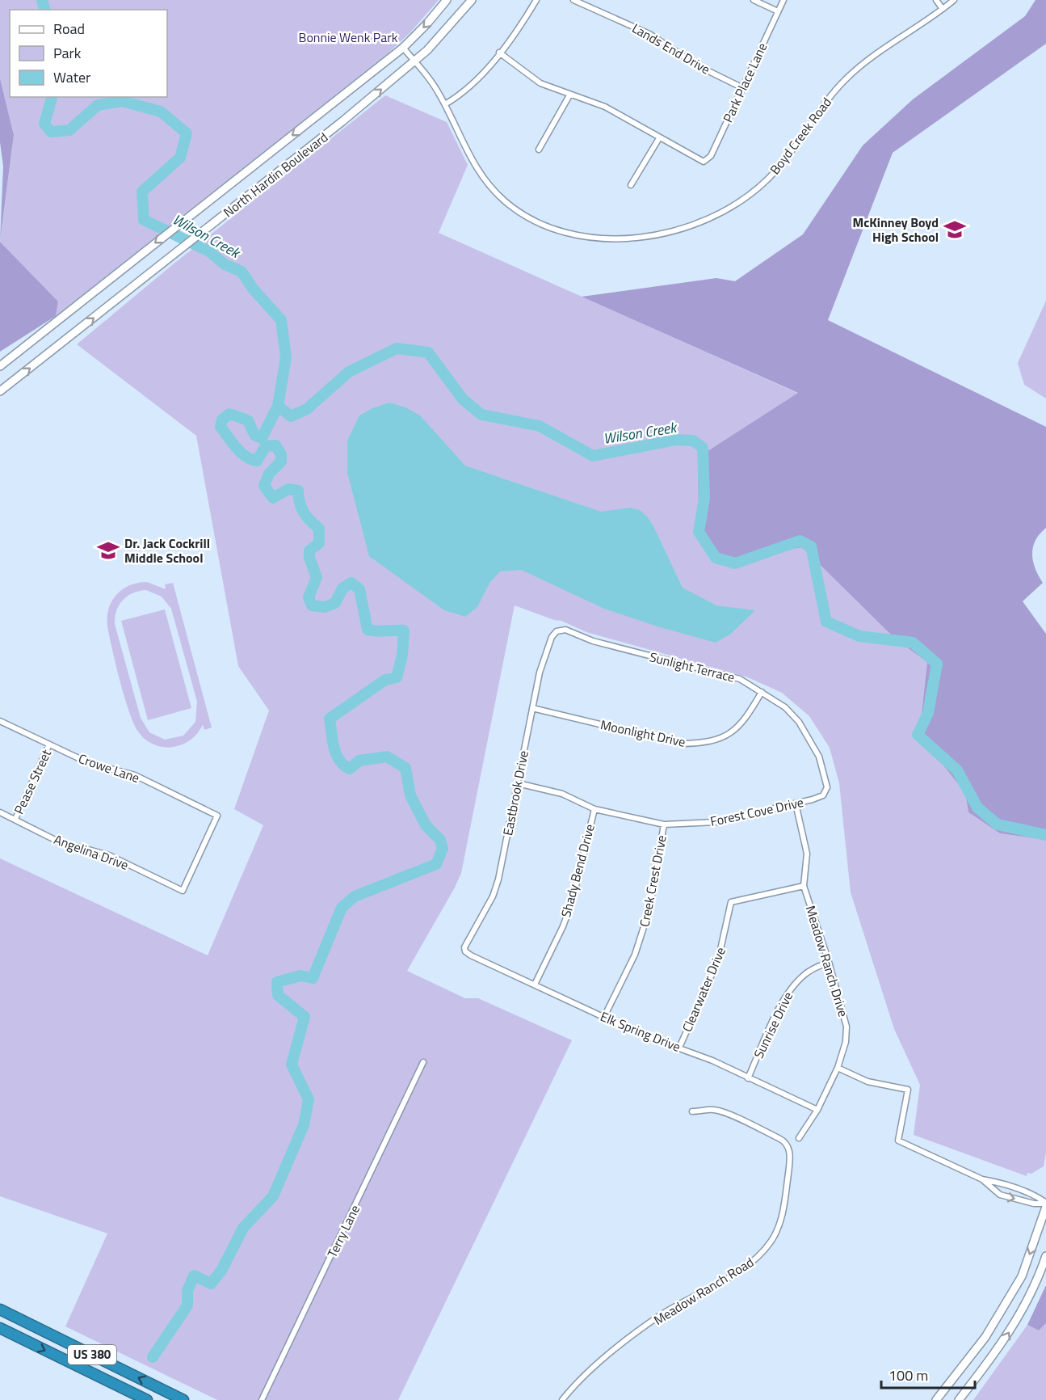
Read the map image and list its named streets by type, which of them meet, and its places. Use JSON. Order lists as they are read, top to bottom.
{
  "streets": {
    "highway": ["US 380"],
    "main road": ["North Hardin Boulevard"],
    "street": [
      "Lands End Drive",
      "Park Place Lane",
      "Boyd Creek Road",
      "Sunlight Terrace",
      "Moonlight Drive",
      "Crowe Lane",
      "Pease Street",
      "Eastbrook Drive",
      "Forest Cove Drive",
      "Angelina Drive",
      "Shady Bend Drive",
      "Creek Crest Drive",
      "Meadow Ranch Drive",
      "Clearwater Drive",
      "Sunrise Drive",
      "Elk Spring Drive",
      "Terry Lane",
      "Meadow Ranch Road"
    ]
  },
  "crossings": [
    ["Lands End Drive", "Park Place Lane"],
    ["Boyd Creek Road", "North Hardin Boulevard"],
    ["Sunlight Terrace", "Moonlight Drive"],
    ["Sunlight Terrace", "Eastbrook Drive"],
    ["Sunlight Terrace", "Forest Cove Drive"],
    ["Moonlight Drive", "Eastbrook Drive"],
    ["Crowe Lane", "Pease Street"],
    ["Crowe Lane", "Angelina Drive"],
    ["Pease Street", "Angelina Drive"],
    ["Eastbrook Drive", "Forest Cove Drive"],
    ["Eastbrook Drive", "Elk Spring Drive"],
    ["Forest Cove Drive", "Shady Bend Drive"],
    ["Forest Cove Drive", "Creek Crest Drive"],
    ["Forest Cove Drive", "Meadow Ranch Drive"],
    ["Shady Bend Drive", "Elk Spring Drive"],
    ["Creek Crest Drive", "Elk Spring Drive"],
    ["Meadow Ranch Drive", "Clearwater Drive"],
    ["Meadow Ranch Drive", "Sunrise Drive"],
    ["Meadow Ranch Drive", "Elk Spring Drive"],
    ["Clearwater Drive", "Elk Spring Drive"],
    ["Sunrise Drive", "Elk Spring Drive"]
  ],
  "water": ["Wilson Creek"],
  "parks": ["Bonnie Wenk Park"],
  "places": {
    "school or university": ["McKinney Boyd High School", "Dr. Jack Cockrill Middle School"]
  },
  "legend": ["Road", "Park", "Water"],
  "scale_bar": "100 m"
}
